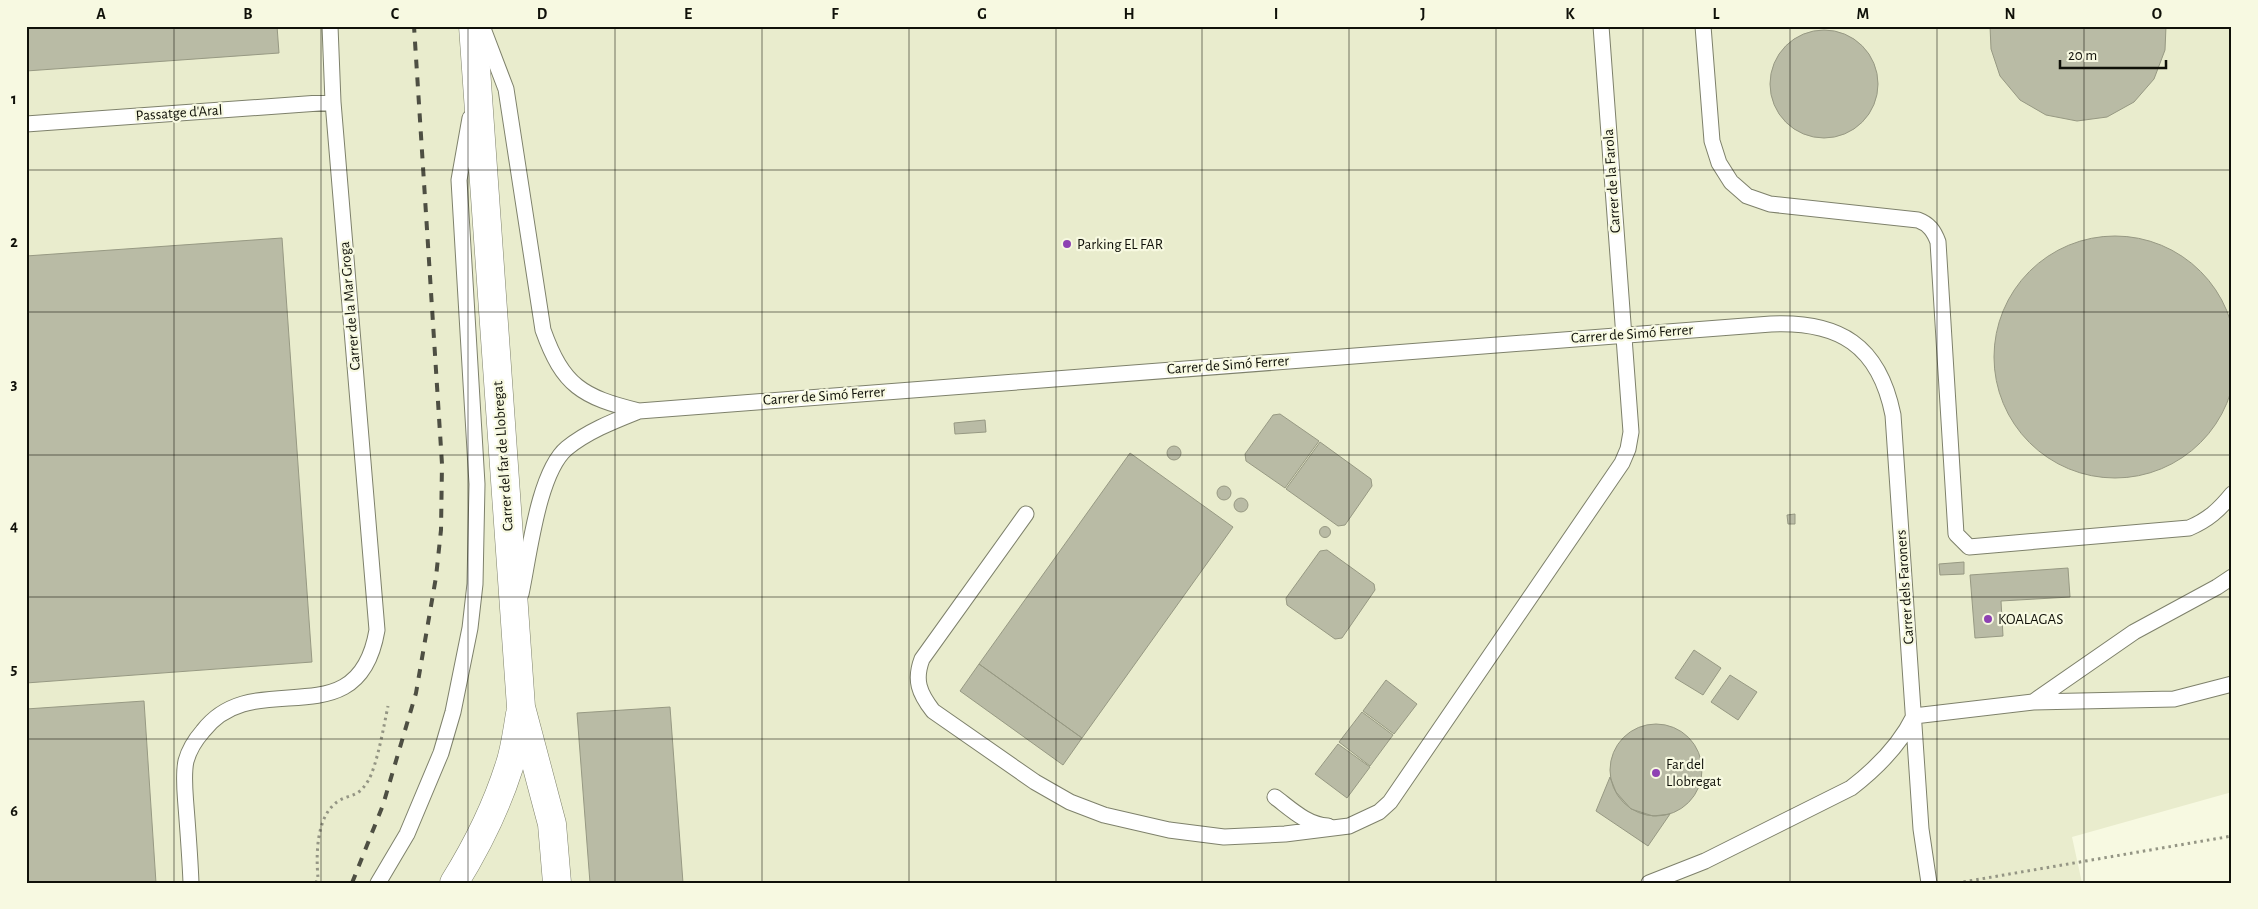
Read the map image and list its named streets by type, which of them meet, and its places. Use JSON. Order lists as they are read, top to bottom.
{
  "streets": {
    "street": ["Carrer del far de Llobregat"],
    "lane": [
      "Passatge d'Aral",
      "Carrer de la Farola",
      "Carrer de la Mar Groga",
      "Carrer de Simó Ferrer",
      "Carrer dels Faroners"
    ]
  },
  "crossings": [
    ["Passatge d'Aral", "Carrer de la Mar Groga"],
    ["Carrer de la Farola", "Carrer de Simó Ferrer"],
    ["Carrer de Simó Ferrer", "Carrer dels Faroners"]
  ],
  "places": ["Parking EL FAR", "KOALAGAS", "Far del Llobregat"],
  "scale_bar": "20 m",
  "grid": {
    "columns": [
      "A",
      "B",
      "C",
      "D",
      "E",
      "F",
      "G",
      "H",
      "I",
      "J",
      "K",
      "L",
      "M",
      "N",
      "O"
    ],
    "rows": [
      "1",
      "2",
      "3",
      "4",
      "5",
      "6"
    ]
  }
}
